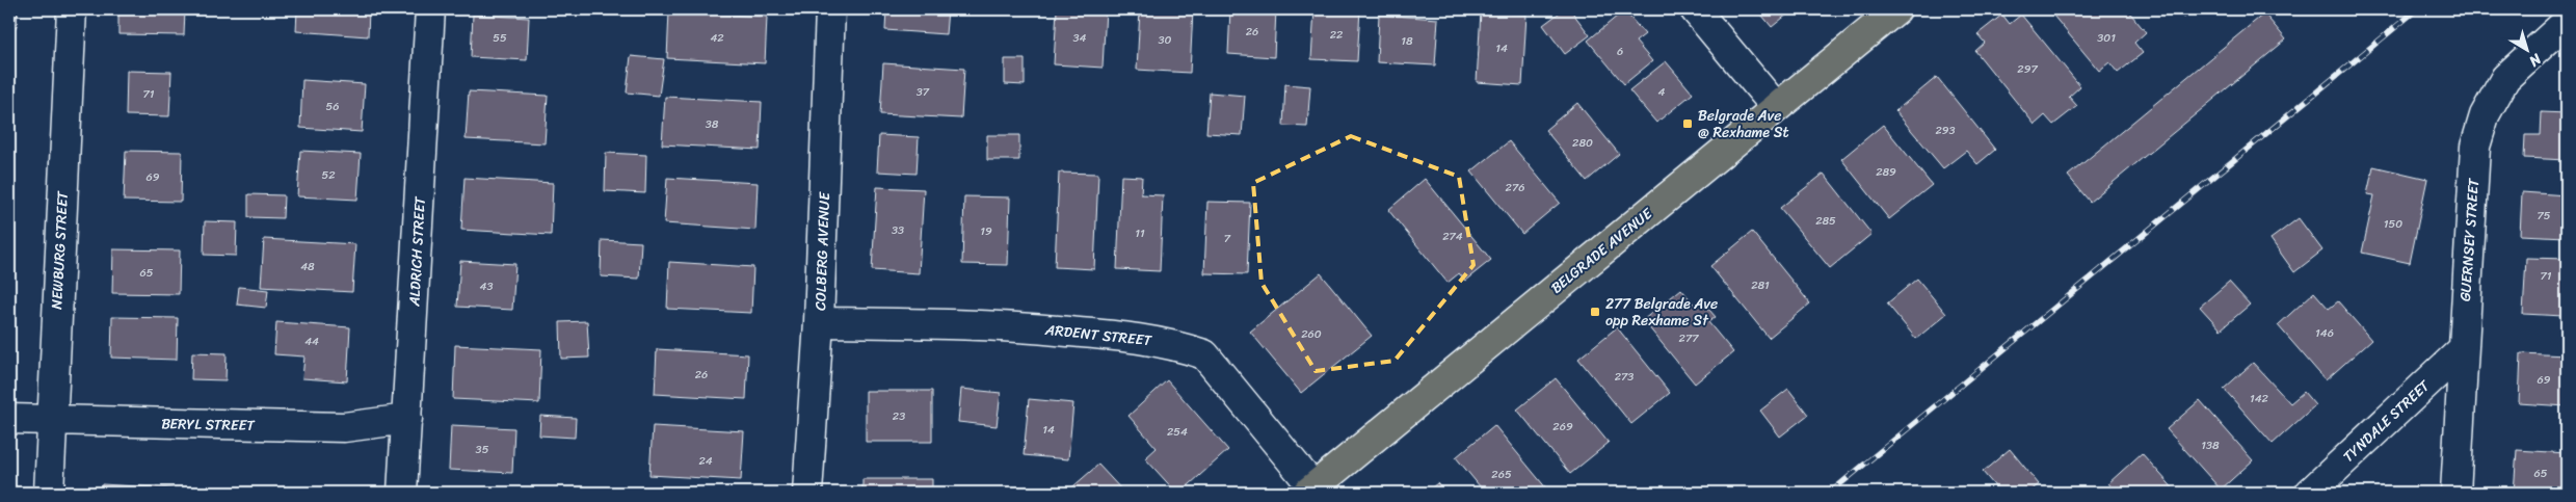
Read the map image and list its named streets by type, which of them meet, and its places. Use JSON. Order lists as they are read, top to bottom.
{
  "streets": {
    "main road": ["BELGRADE AVENUE"],
    "street": [
      "GUERNSEY STREET",
      "NEWBURG STREET",
      "ALDRICH STREET",
      "COLBERG AVENUE",
      "ARDENT STREET",
      "TYNDALE STREET",
      "BERYL STREET"
    ]
  },
  "crossings": [
    ["GUERNSEY STREET", "TYNDALE STREET"],
    ["NEWBURG STREET", "BERYL STREET"],
    ["BELGRADE AVENUE", "ARDENT STREET"],
    ["ALDRICH STREET", "BERYL STREET"],
    ["COLBERG AVENUE", "ARDENT STREET"]
  ],
  "places": {
    "transit": ["Belgrade Ave @ Rexhame St", "277 Belgrade Ave opp Rexhame St"]
  },
  "house_numbers": [
    "26",
    "22",
    "55",
    "42",
    "34",
    "301",
    "30",
    "18",
    "14",
    "6",
    "297",
    "37",
    "4",
    "71",
    "56",
    "38",
    "293",
    "280",
    "289",
    "52",
    "69",
    "276",
    "75",
    "285",
    "150",
    "33",
    "19",
    "11",
    "274",
    "7",
    "48",
    "65",
    "71",
    "281",
    "43",
    "146",
    "260",
    "277",
    "44",
    "26",
    "273",
    "69",
    "142",
    "23",
    "269",
    "14",
    "254",
    "138",
    "35",
    "24",
    "65",
    "265"
  ],
  "north": "bottom right"
}
